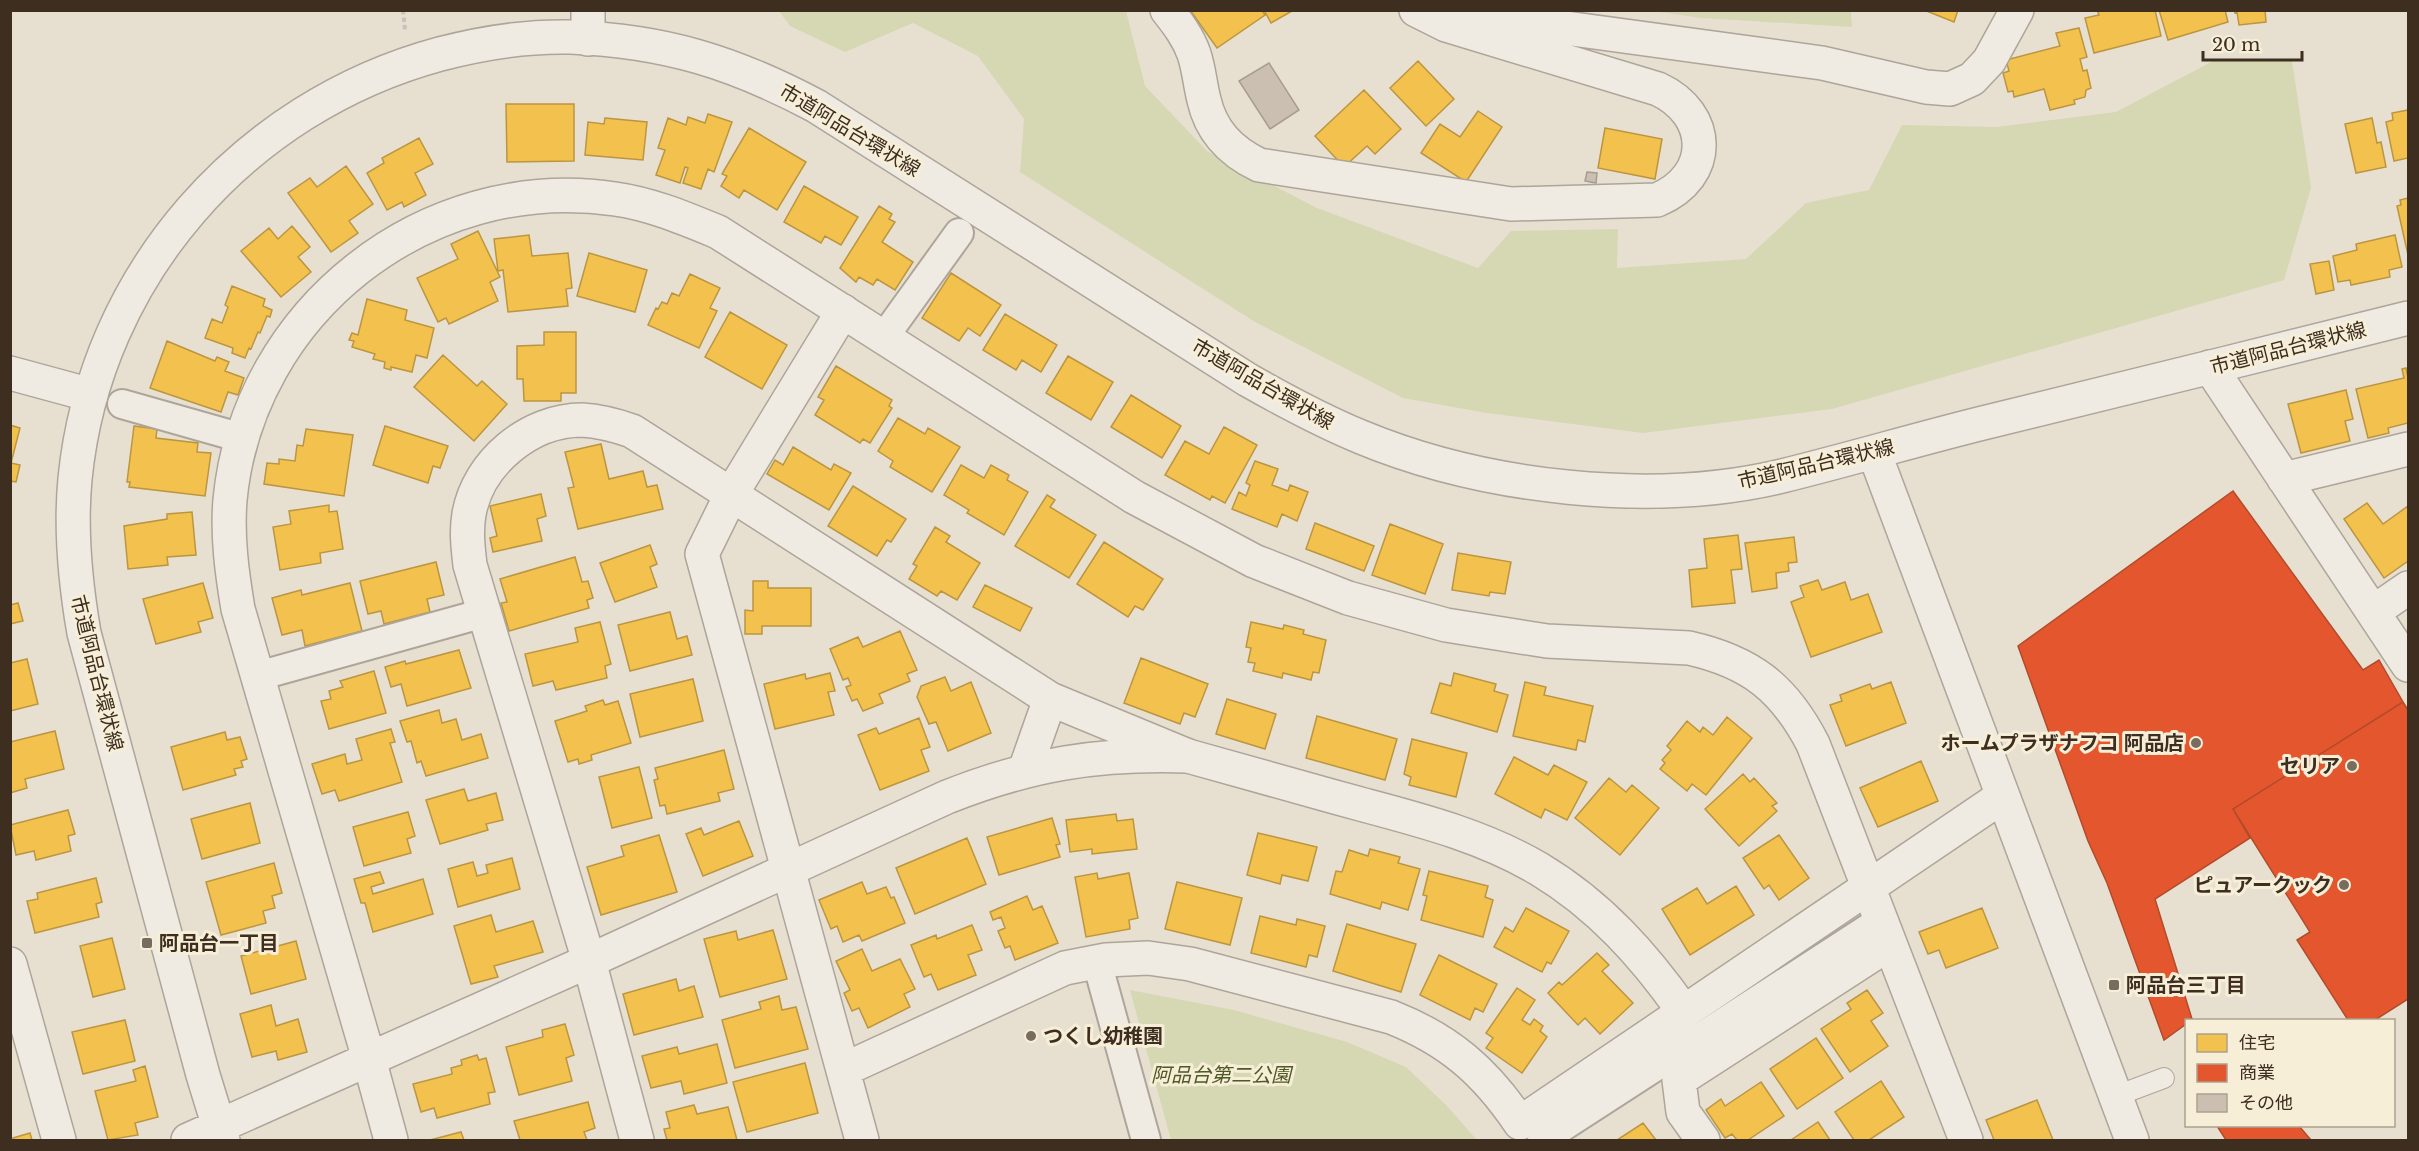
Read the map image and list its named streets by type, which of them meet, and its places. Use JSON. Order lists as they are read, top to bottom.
{
  "streets": {
    "street": ["市道阿品台環状線"]
  },
  "parks": ["阿品台第二公園"],
  "places": {
    "other": [
      "ホームプラザナフコ 阿品店",
      "セリア",
      "ピュアークック",
      "つくし幼稚園"
    ],
    "transit": ["阿品台一丁目", "阿品台三丁目"]
  },
  "legend": ["住宅", "商業", "その他"],
  "scale_bar": "20 m"
}
